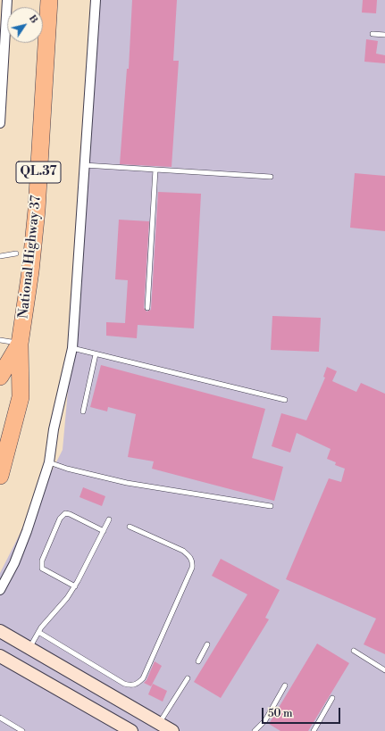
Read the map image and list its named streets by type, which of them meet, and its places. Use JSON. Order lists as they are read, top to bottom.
{
  "streets": {
    "highway": ["QL.37", "National Highway 37"]
  },
  "scale_bar": "50 m",
  "north": "top right"
}
